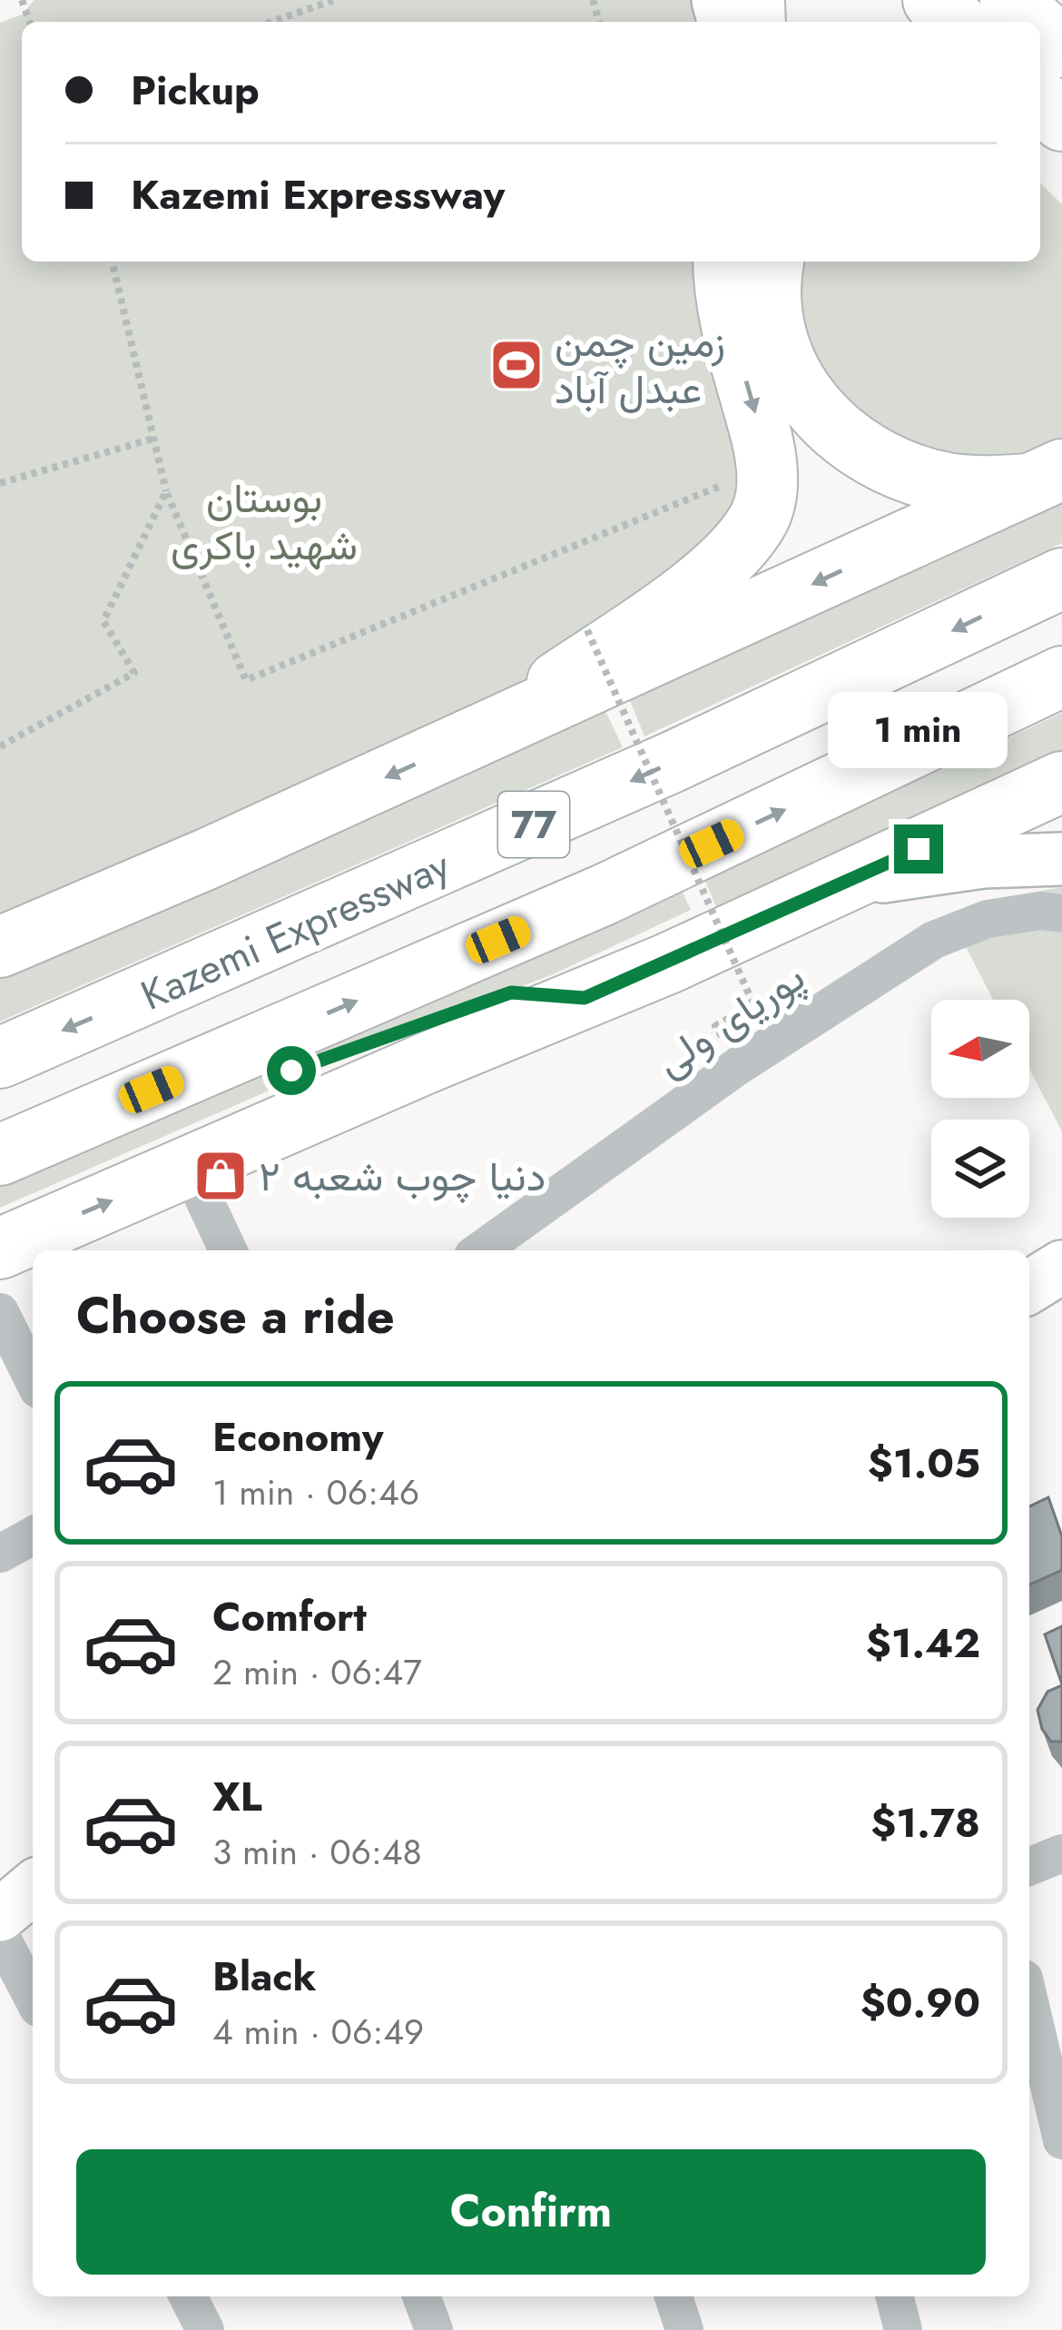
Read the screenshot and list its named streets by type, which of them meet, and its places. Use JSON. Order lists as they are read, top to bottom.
{
  "streets": {
    "main road": ["77", "Kazemi Expressway"],
    "street": ["پوریای ولی"]
  },
  "parks": ["بوستان شهید باکری"],
  "places": {
    "sports": ["زمین چمن عبدل آباد"],
    "shop": ["دنیا چوب شعبه ۲"]
  },
  "north": "left",
  "page": {
    "banner": ["Pickup", "Kazemi Expressway"],
    "bubble": "1 min",
    "heading": "Choose a ride",
    "list": [
      {
        "name": "Economy",
        "note": "1 min · 06:46",
        "value": "$1.05"
      },
      {
        "name": "Comfort",
        "note": "2 min · 06:47",
        "value": "$1.42"
      },
      {
        "name": "XL",
        "note": "3 min · 06:48",
        "value": "$1.78"
      },
      {
        "name": "Black",
        "note": "4 min · 06:49",
        "value": "$0.90"
      }
    ],
    "buttons": "Confirm"
  }
}
